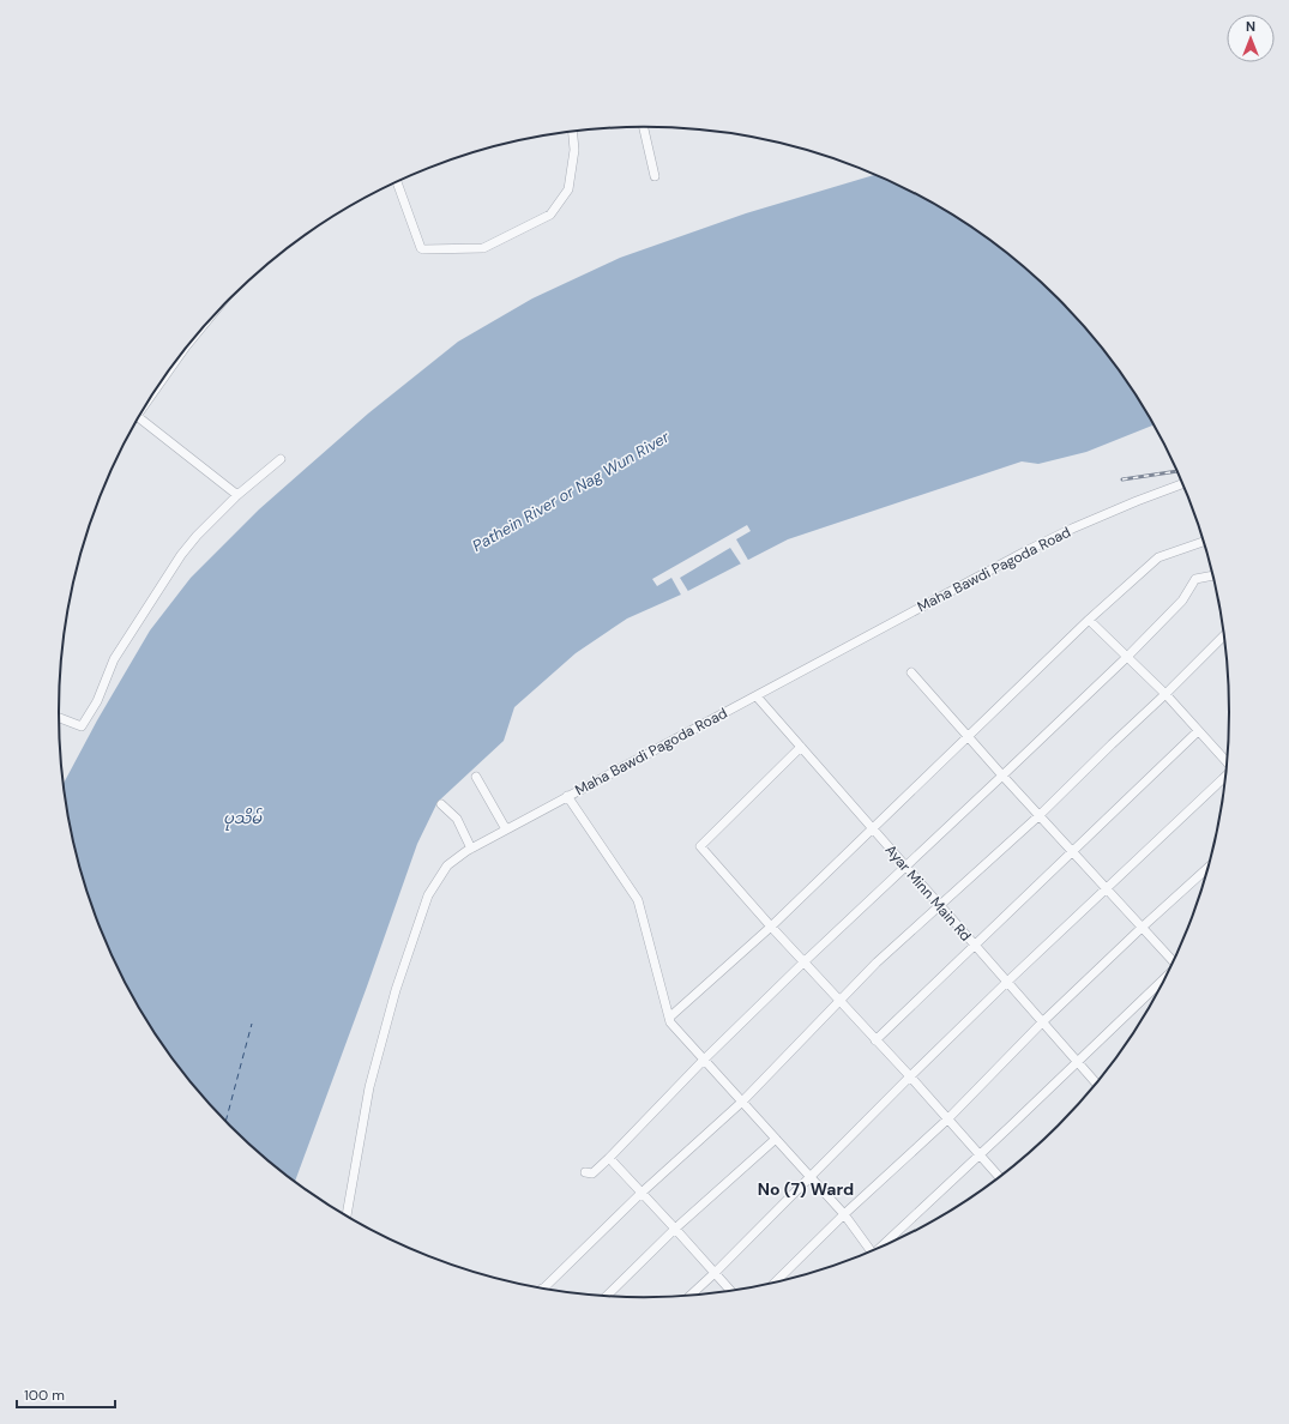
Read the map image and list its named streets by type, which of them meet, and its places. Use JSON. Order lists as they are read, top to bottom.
{
  "streets": {
    "street": ["Maha Bawdi Pagoda Road", "Ayar Minn Main Rd"]
  },
  "crossings": [
    ["Maha Bawdi Pagoda Road", "Ayar Minn Main Rd"]
  ],
  "districts": ["No (7) Ward"],
  "water": ["Pathein River or Nag Wun River", "ပုသိမ်"],
  "scale_bar": "100 m",
  "north": "top"
}
